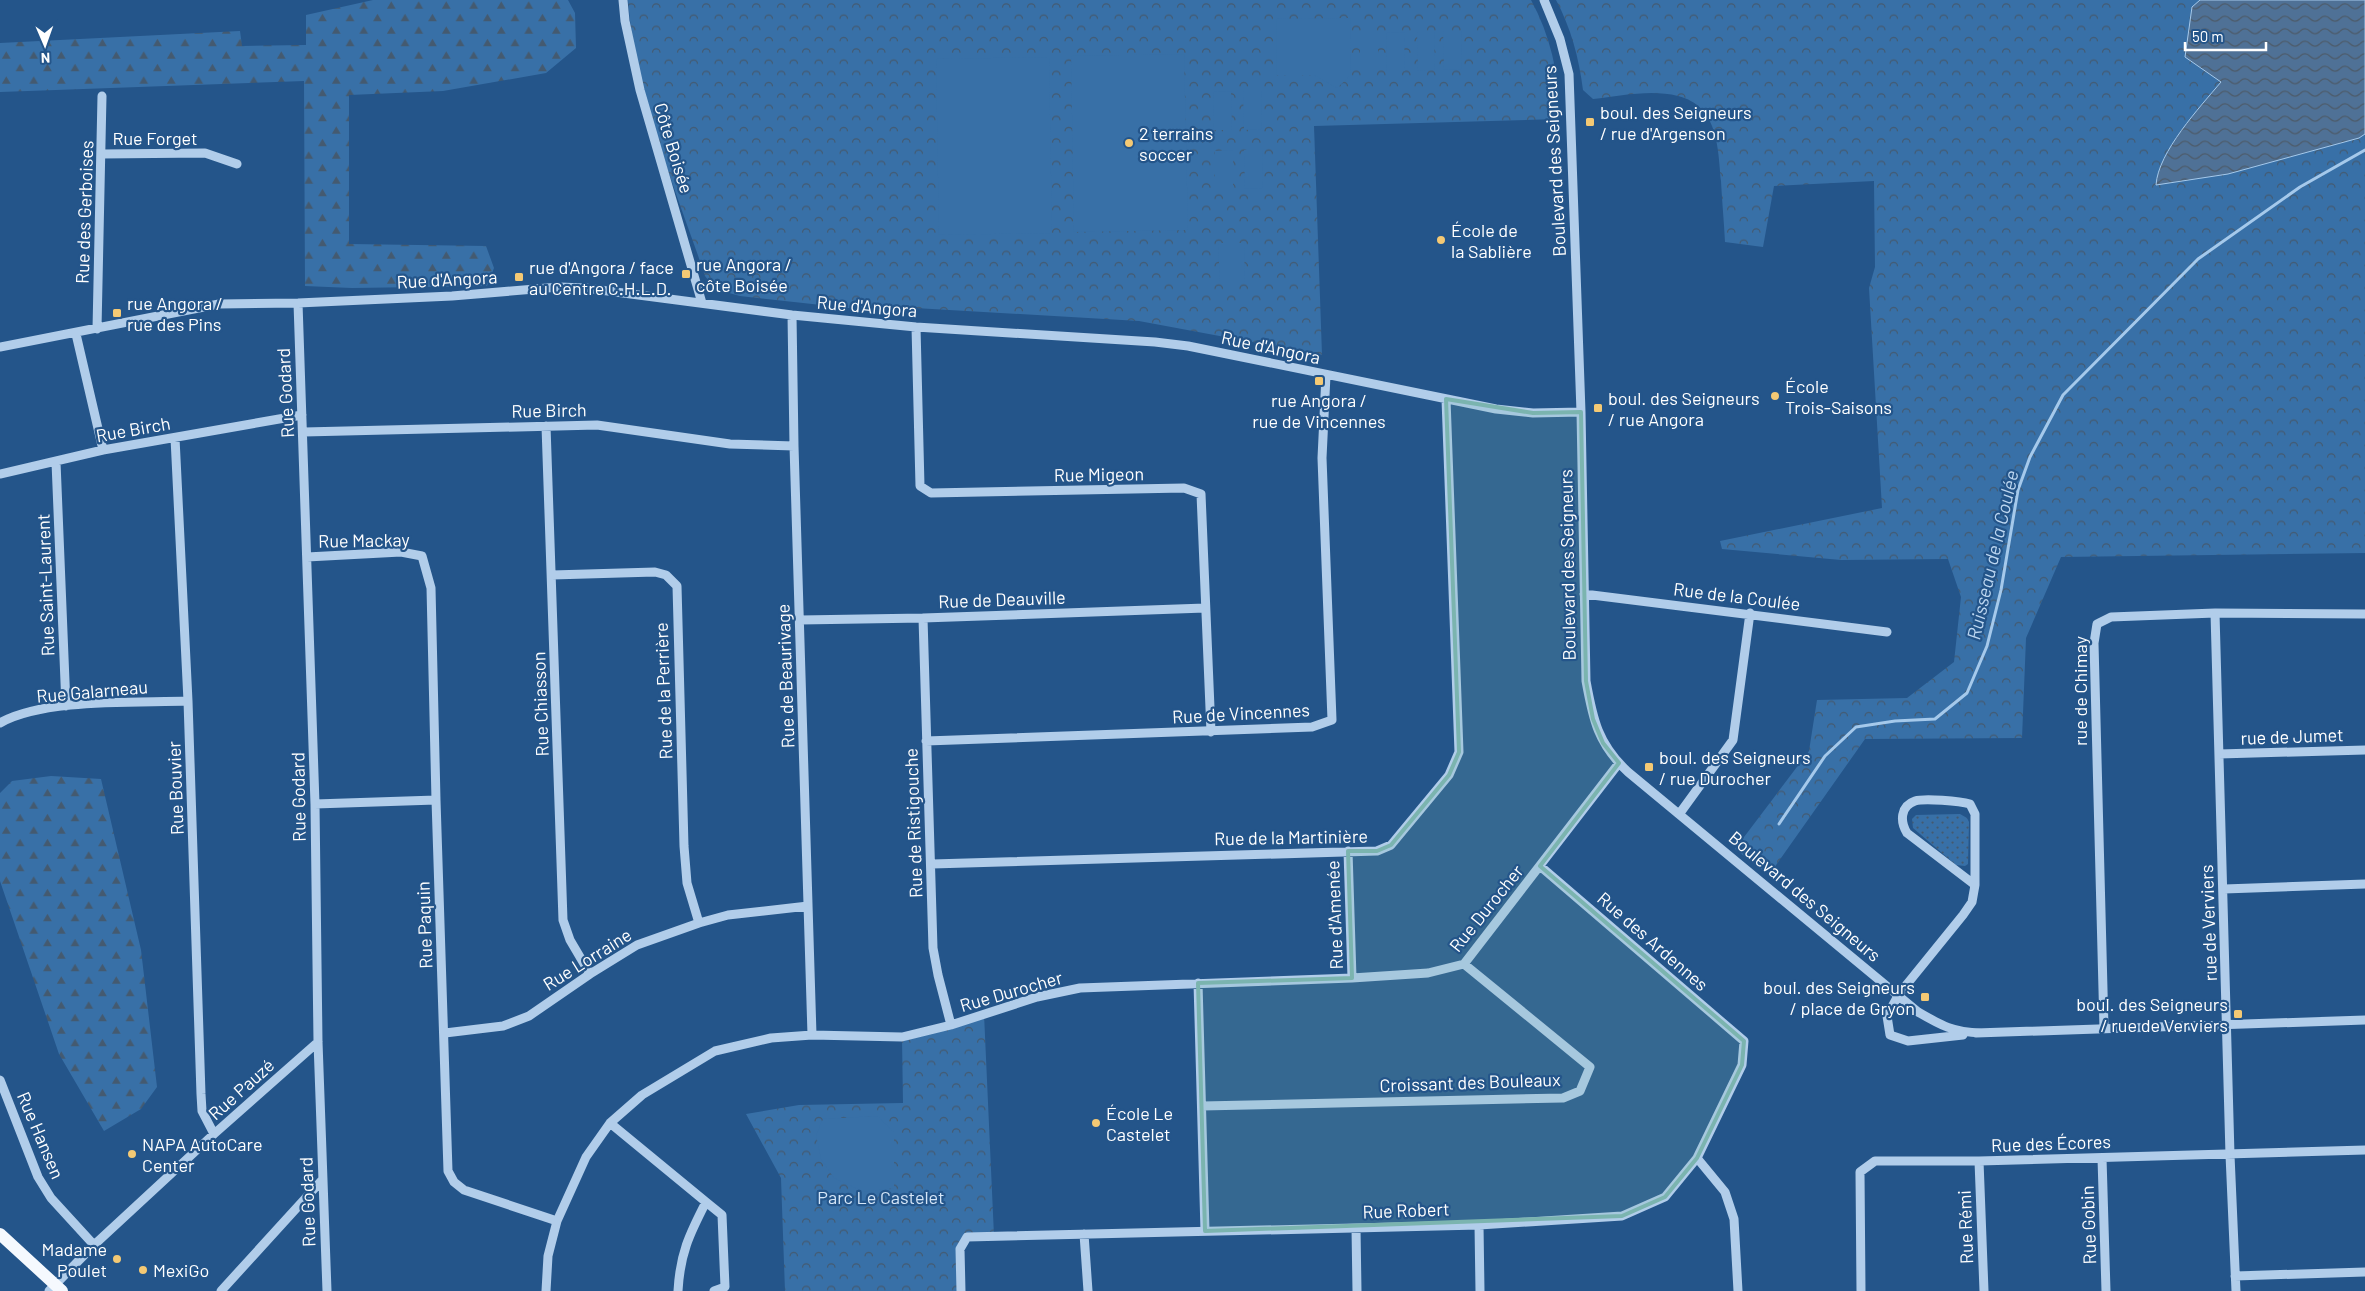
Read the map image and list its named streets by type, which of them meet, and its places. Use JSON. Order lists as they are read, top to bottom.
{
  "streets": {
    "street": [
      "Rue Forget",
      "Côte Boisée",
      "Boulevard des Seigneurs",
      "Rue des Gerboises",
      "Rue d'Angora",
      "Rue Godard",
      "Rue Birch",
      "Rue Migeon",
      "Rue Mackay",
      "Rue Saint-Laurent",
      "Rue de la Coulée",
      "Rue de Deauville",
      "Rue de Beaurivage",
      "Rue Galarneau",
      "Rue de la Perrière",
      "rue de Chimay",
      "Rue Chiasson",
      "Rue de Vincennes",
      "rue de Jumet",
      "Rue Bouvier",
      "Rue de Ristigouche",
      "Rue de la Martinière",
      "Rue Durocher",
      "Rue d'Amenée",
      "rue de Verviers",
      "Rue Paquin",
      "Rue des Ardennes",
      "Rue Lorraine",
      "Croissant des Bouleaux",
      "Rue Pauzé",
      "Rue Hansen",
      "Rue des Écores",
      "Rue Robert",
      "Rue Gobin",
      "Rue Rémi"
    ]
  },
  "crossings": [
    ["Rue Forget", "Rue des Gerboises"],
    ["Côte Boisée", "Rue d'Angora"],
    ["Boulevard des Seigneurs", "Rue d'Angora"],
    ["Boulevard des Seigneurs", "Rue de la Coulée"],
    ["Boulevard des Seigneurs", "rue de Chimay"],
    ["Boulevard des Seigneurs", "Rue Durocher"],
    ["Boulevard des Seigneurs", "rue de Verviers"],
    ["Rue des Gerboises", "Rue d'Angora"],
    ["Rue d'Angora", "Rue Godard"],
    ["Rue d'Angora", "Rue Migeon"],
    ["Rue d'Angora", "Rue de Beaurivage"],
    ["Rue d'Angora", "Rue de Vincennes"],
    ["Rue d'Angora", "Rue de la Martinière"],
    ["Rue Godard", "Rue Birch"],
    ["Rue Godard", "Rue Mackay"],
    ["Rue Godard", "Rue Pauzé"],
    ["Rue Birch", "Rue Saint-Laurent"],
    ["Rue Birch", "Rue de Beaurivage"],
    ["Rue Birch", "Rue Chiasson"],
    ["Rue Birch", "Rue Bouvier"],
    ["Rue Migeon", "Rue de Deauville"],
    ["Rue Migeon", "Rue de Vincennes"],
    ["Rue Mackay", "Rue Paquin"],
    ["Rue Saint-Laurent", "Rue Galarneau"],
    ["Rue de Deauville", "Rue de Beaurivage"],
    ["Rue de Deauville", "Rue de Ristigouche"],
    ["Rue de Beaurivage", "Rue Durocher"],
    ["Rue de Beaurivage", "Rue Lorraine"],
    ["Rue Galarneau", "Rue Bouvier"],
    ["Rue de la Perrière", "Rue Chiasson"],
    ["Rue de la Perrière", "Rue Lorraine"],
    ["rue de Chimay", "rue de Verviers"],
    ["Rue Chiasson", "Rue Lorraine"],
    ["Rue de Vincennes", "Rue de Ristigouche"],
    ["rue de Jumet", "rue de Verviers"],
    ["Rue Bouvier", "Rue Pauzé"],
    ["Rue de Ristigouche", "Rue de la Martinière"],
    ["Rue de Ristigouche", "Rue Durocher"],
    ["Rue de la Martinière", "Rue d'Amenée"],
    ["Rue Durocher", "Rue d'Amenée"],
    ["Rue Durocher", "Rue Paquin"],
    ["Rue Durocher", "Rue des Ardennes"],
    ["Rue Durocher", "Croissant des Bouleaux"],
    ["rue de Verviers", "Rue des Écores"],
    ["Rue Paquin", "Rue Lorraine"],
    ["Rue des Ardennes", "Rue Robert"],
    ["Rue Pauzé", "Rue Hansen"],
    ["Rue des Écores", "Rue Gobin"],
    ["Rue des Écores", "Rue Rémi"]
  ],
  "water": ["Ruisseau de la Coulée"],
  "parks": ["Parc Le Castelet"],
  "places": {
    "transit": [
      "boul. des Seigneurs / rue d'Argenson",
      "rue Angora / côte Boisée",
      "rue d'Angora / face au Centre C.H.L.D.",
      "rue Angora / rue des Pins",
      "rue Angora / rue de Vincennes",
      "boul. des Seigneurs / rue Angora",
      "boul. des Seigneurs / rue Durocher",
      "boul. des Seigneurs / place de Gryon",
      "boul. des Seigneurs / rue de Verviers"
    ],
    "other": [
      "2 terrains soccer",
      "École de la Sablière",
      "École Trois-Saisons",
      "École Le Castelet",
      "NAPA AutoCare Center",
      "Madame Poulet",
      "MexiGo"
    ]
  },
  "scale_bar": "50 m",
  "north": "bottom"
}
